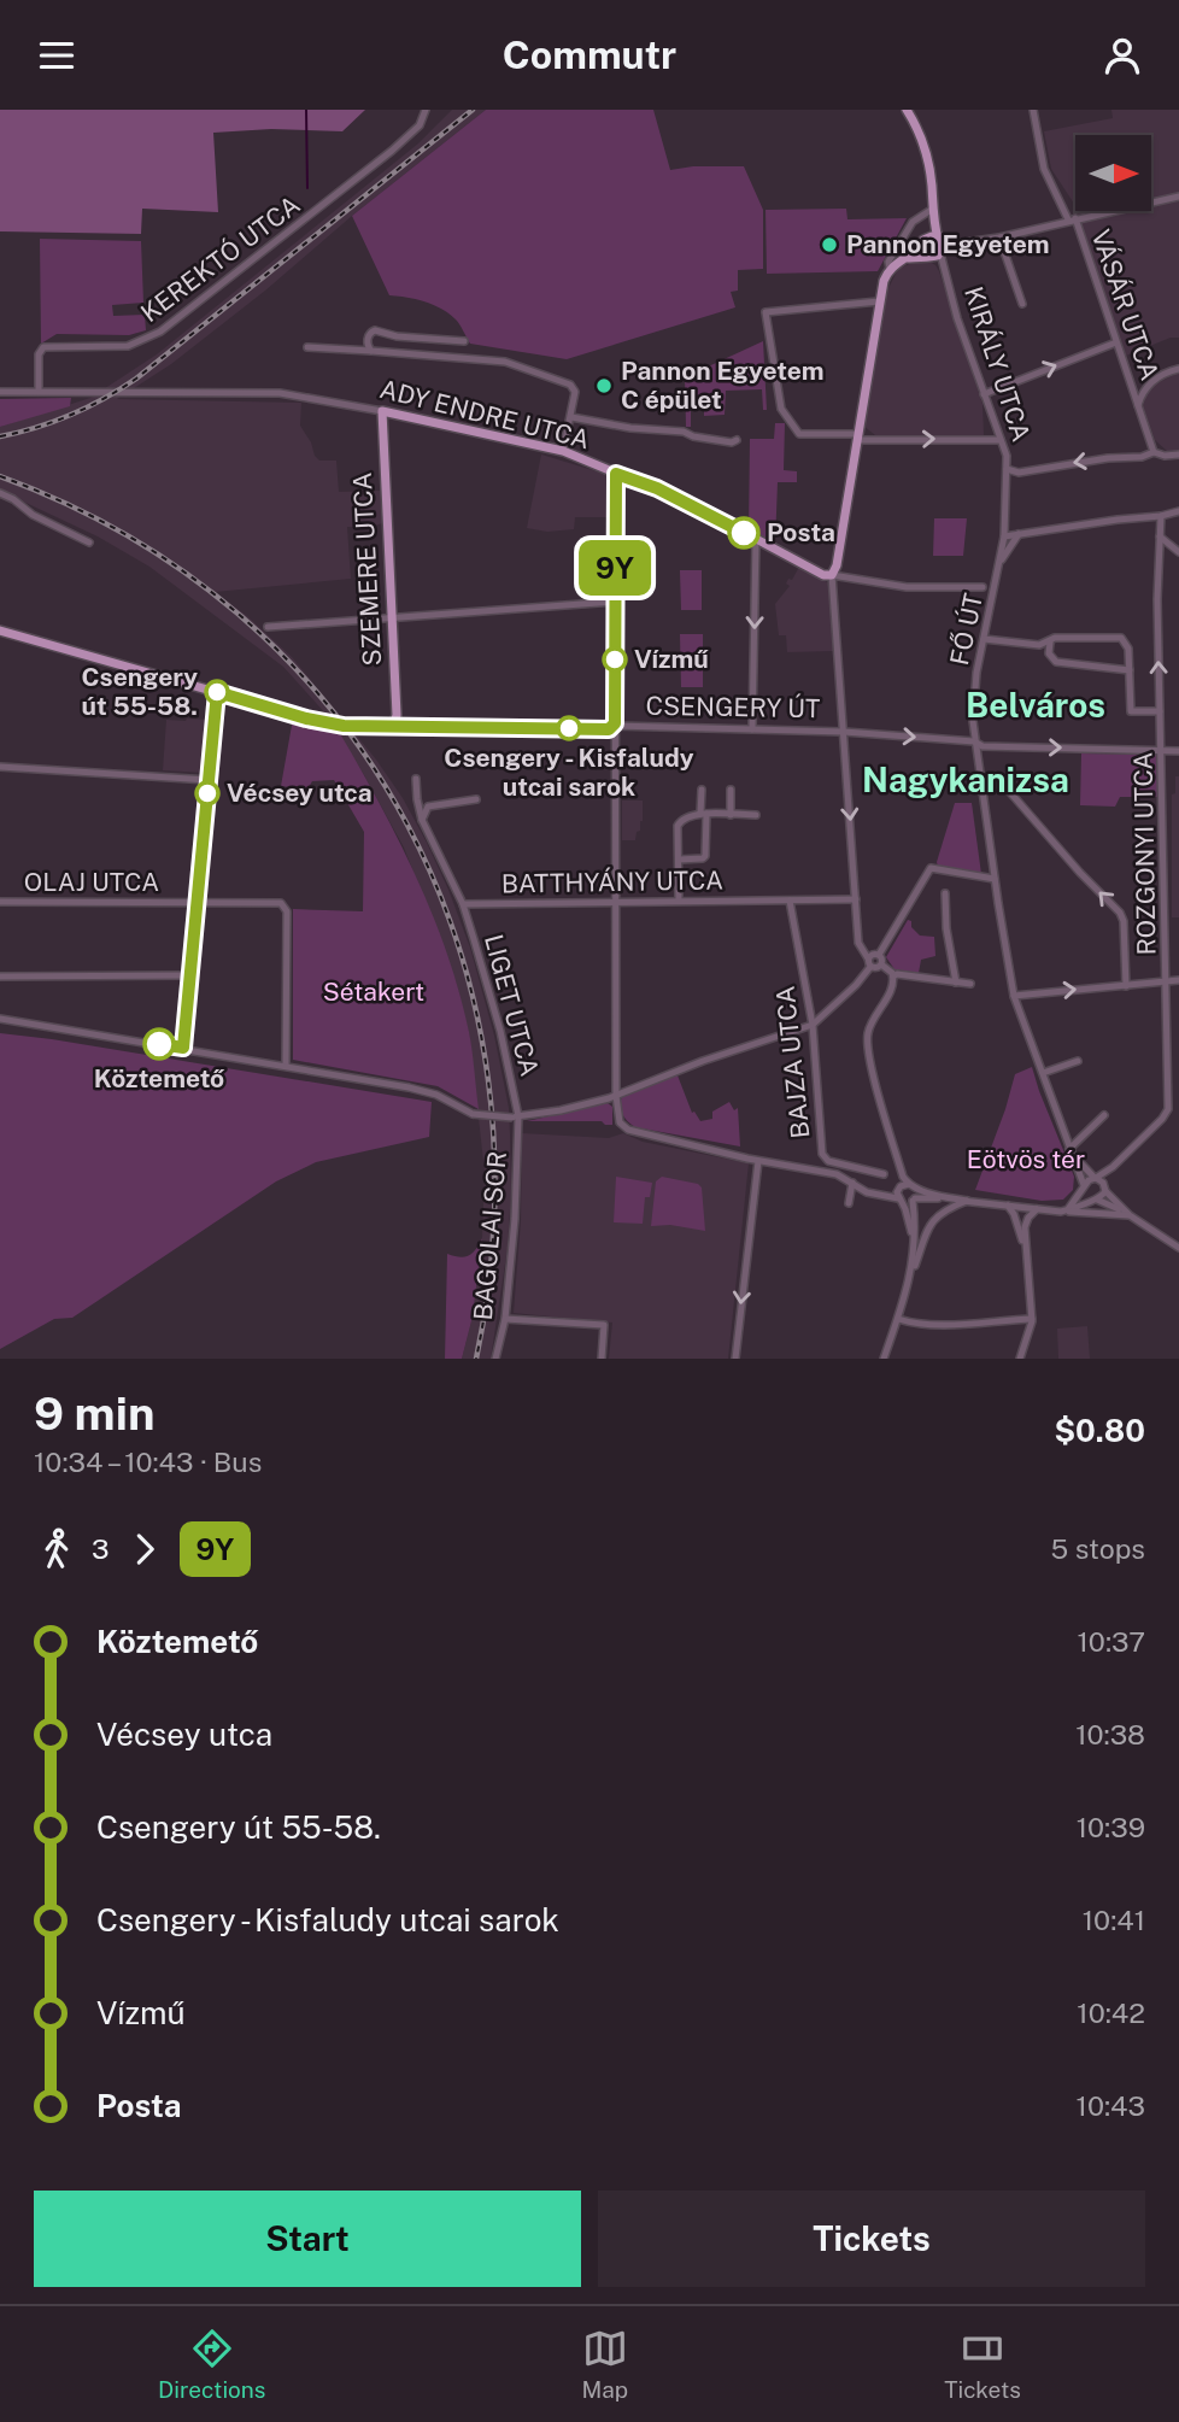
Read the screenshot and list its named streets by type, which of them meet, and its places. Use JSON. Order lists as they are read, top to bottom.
{
  "streets": {
    "main road": ["ADY ENDRE UTCA", "SZEMERE UTCA", "CSENGERY ÚT"],
    "street": [
      "KEREKTÓ UTCA",
      "VÁSÁR UTCA",
      "KIRÁLY UTCA",
      "FŐ ÚT",
      "ROZGONYI UTCA",
      "OLAJ UTCA",
      "BATTHYÁNY UTCA",
      "LIGET UTCA",
      "BAJZA UTCA",
      "BAGOLAI SOR"
    ]
  },
  "crossings": [
    ["KEREKTÓ UTCA", "ADY ENDRE UTCA"],
    ["KIRÁLY UTCA", "FŐ ÚT"],
    ["ADY ENDRE UTCA", "SZEMERE UTCA"],
    ["SZEMERE UTCA", "CSENGERY ÚT"],
    ["FŐ ÚT", "CSENGERY ÚT"],
    ["CSENGERY ÚT", "ROZGONYI UTCA"],
    ["BATTHYÁNY UTCA", "LIGET UTCA"],
    ["BATTHYÁNY UTCA", "BAJZA UTCA"],
    ["LIGET UTCA", "BAGOLAI SOR"]
  ],
  "districts": ["Belváros", "Nagykanizsa"],
  "parks": ["Sétakert", "Eötvös tér"],
  "places": [
    "Pannon Egyetem",
    "Pannon Egyetem C épület",
    "Posta",
    "Vízmű",
    "Csengery út 55-58.",
    "Csengery - Kisfaludy utcai sarok",
    "Vécsey utca",
    "Köztemető"
  ],
  "lines": ["bus line 9Y"],
  "north": "right",
  "page": {
    "header": "Commutr",
    "on_map": "9Y",
    "heading": ["9 min", "10:34 – 10:43 · Bus", "$0.80"],
    "legs": ["3", "9Y", "5 stops"],
    "list": [
      {
        "name": "Köztemető",
        "value": "10:37"
      },
      {
        "name": "Vécsey utca",
        "value": "10:38"
      },
      {
        "name": "Csengery út 55-58.",
        "value": "10:39"
      },
      {
        "name": "Csengery - Kisfaludy utcai sarok",
        "value": "10:41"
      },
      {
        "name": "Vízmű",
        "value": "10:42"
      },
      {
        "name": "Posta",
        "value": "10:43"
      }
    ],
    "buttons": ["Start", "Tickets"],
    "tabs": ["Directions", "Map", "Tickets"]
  }
}
